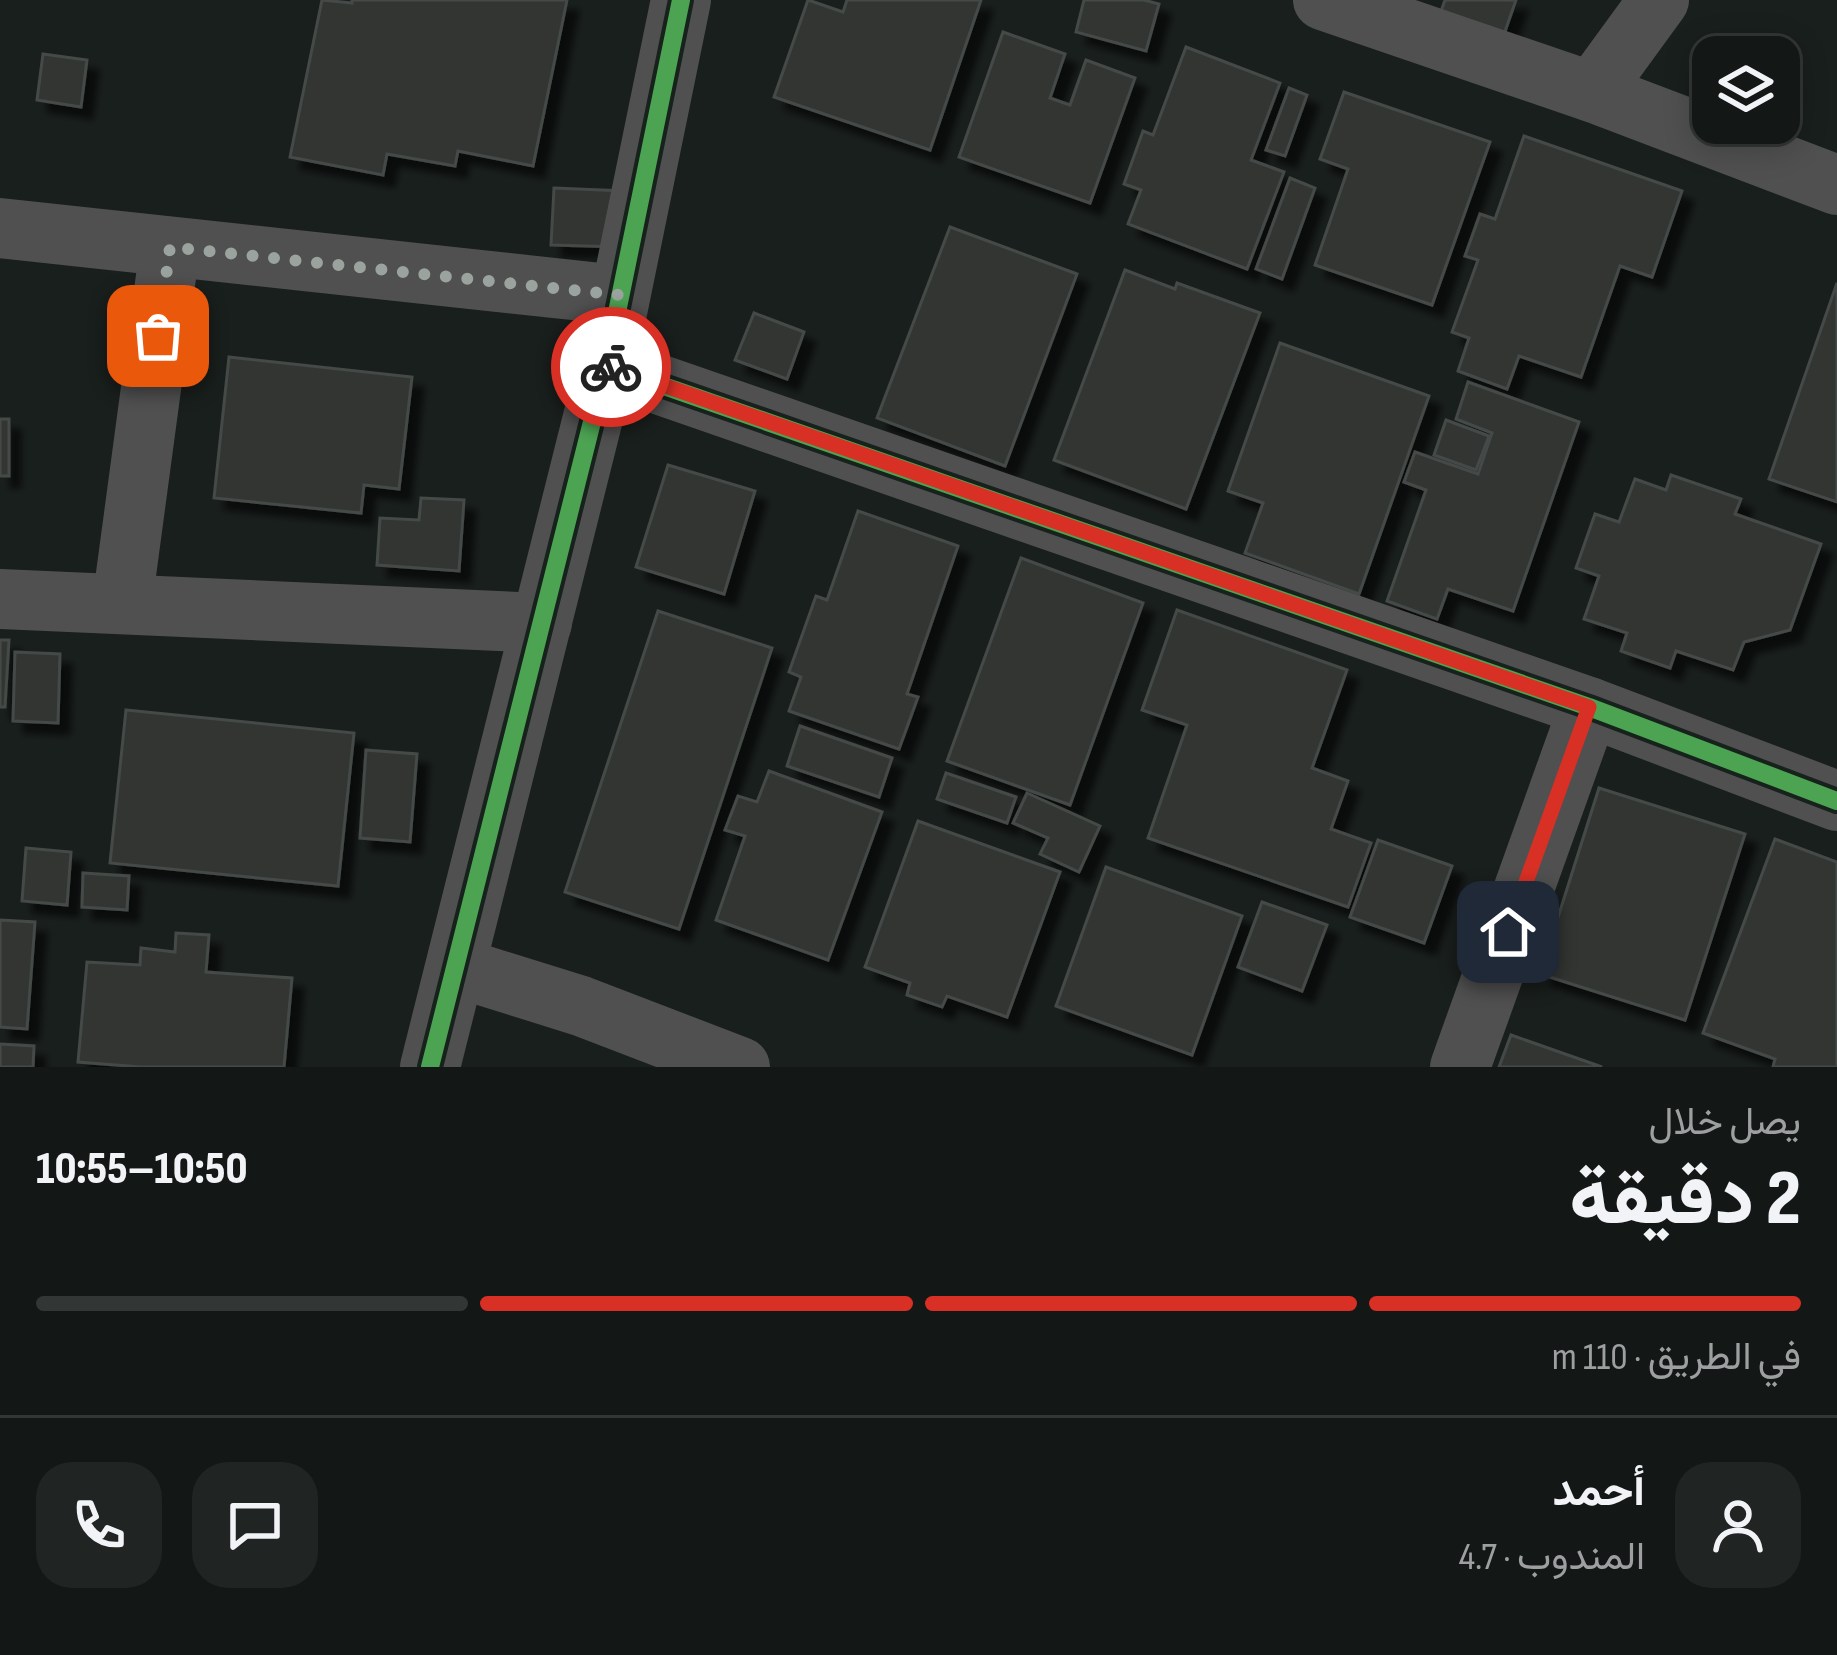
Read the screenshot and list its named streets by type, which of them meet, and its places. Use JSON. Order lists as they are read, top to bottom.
{
  "page": {
    "heading": ["2 دقيقة", "يصل خلال", "10:50–10:55"],
    "panel": ["أحمد", "المندوب · 4.7"],
    "bar": "في الطريق · 110 m"
  }
}
